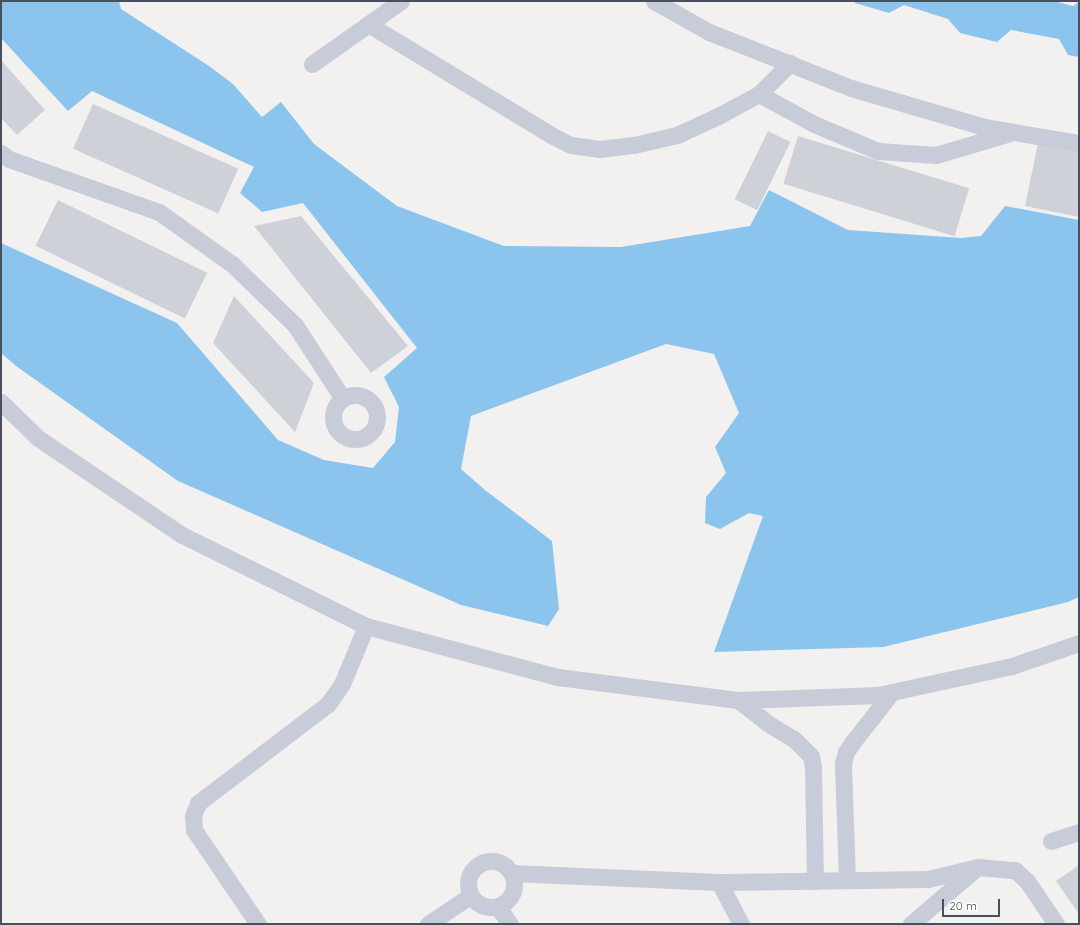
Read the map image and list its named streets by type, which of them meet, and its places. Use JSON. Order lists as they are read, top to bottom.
{
  "scale_bar": "20 m"
}
